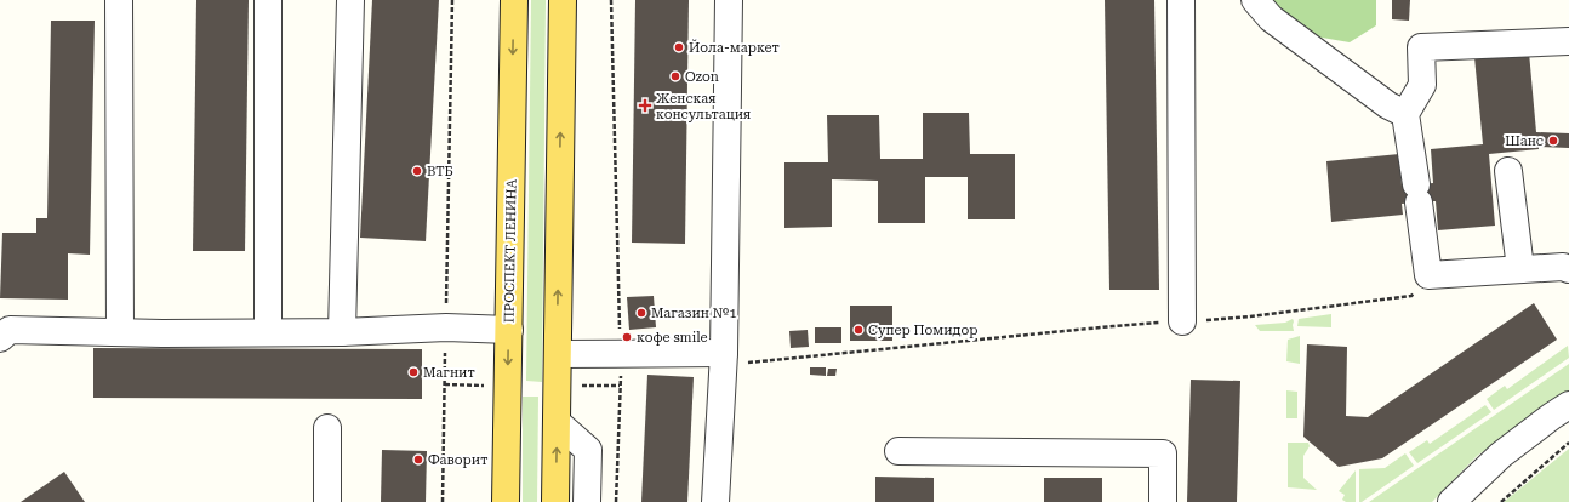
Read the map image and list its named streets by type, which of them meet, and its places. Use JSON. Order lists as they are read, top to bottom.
{
  "streets": {
    "main road": ["ПРОСПЕКТ ЛЕНИНА"]
  },
  "places": {
    "other": [
      "Йола-маркет",
      "Ozon",
      "Шанс",
      "ВТБ",
      "Магазин №1",
      "Супер Помидор",
      "кофе smile",
      "Магнит",
      "Фаворит"
    ],
    "health": ["Женская консультация"]
  }
}
